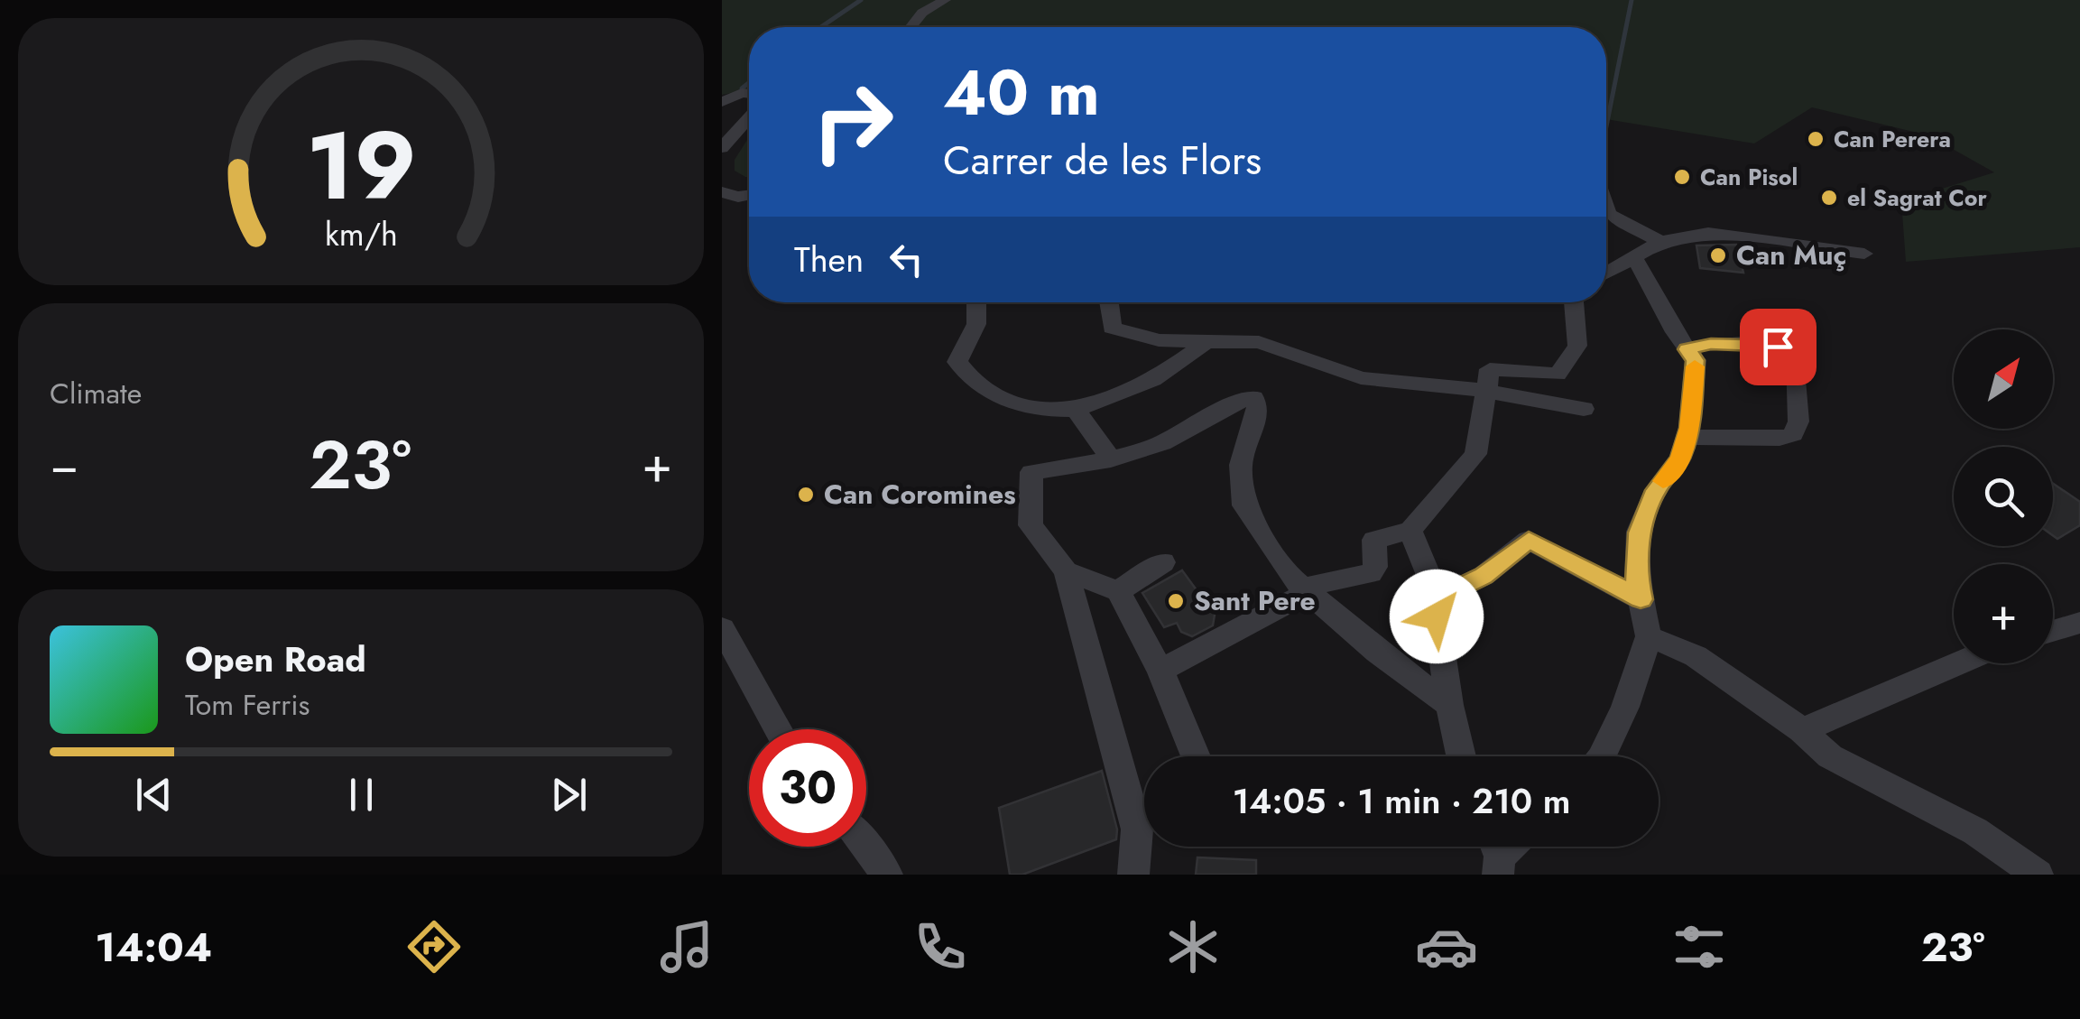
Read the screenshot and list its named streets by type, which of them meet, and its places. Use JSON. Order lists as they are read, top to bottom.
{
  "places": [
    "Can Perera",
    "Can Pisol",
    "el Sagrat Cor",
    "Can Muç",
    "Can Coromines",
    "Sant Pere"
  ],
  "north": "top right",
  "page": {
    "turn": ["40 m", "Carrer de les Flors"],
    "then": "Then",
    "tile": "Climate",
    "map_buttons": "+",
    "heat": ["−", "23°", "+"],
    "song": ["Open Road", "Tom Ferris"],
    "limit": "30",
    "trip": "14:05 · 1 min · 210 m",
    "tabs": ["14:04", "23°"],
    "gauge": ["19", "km/h"]
  }
}
